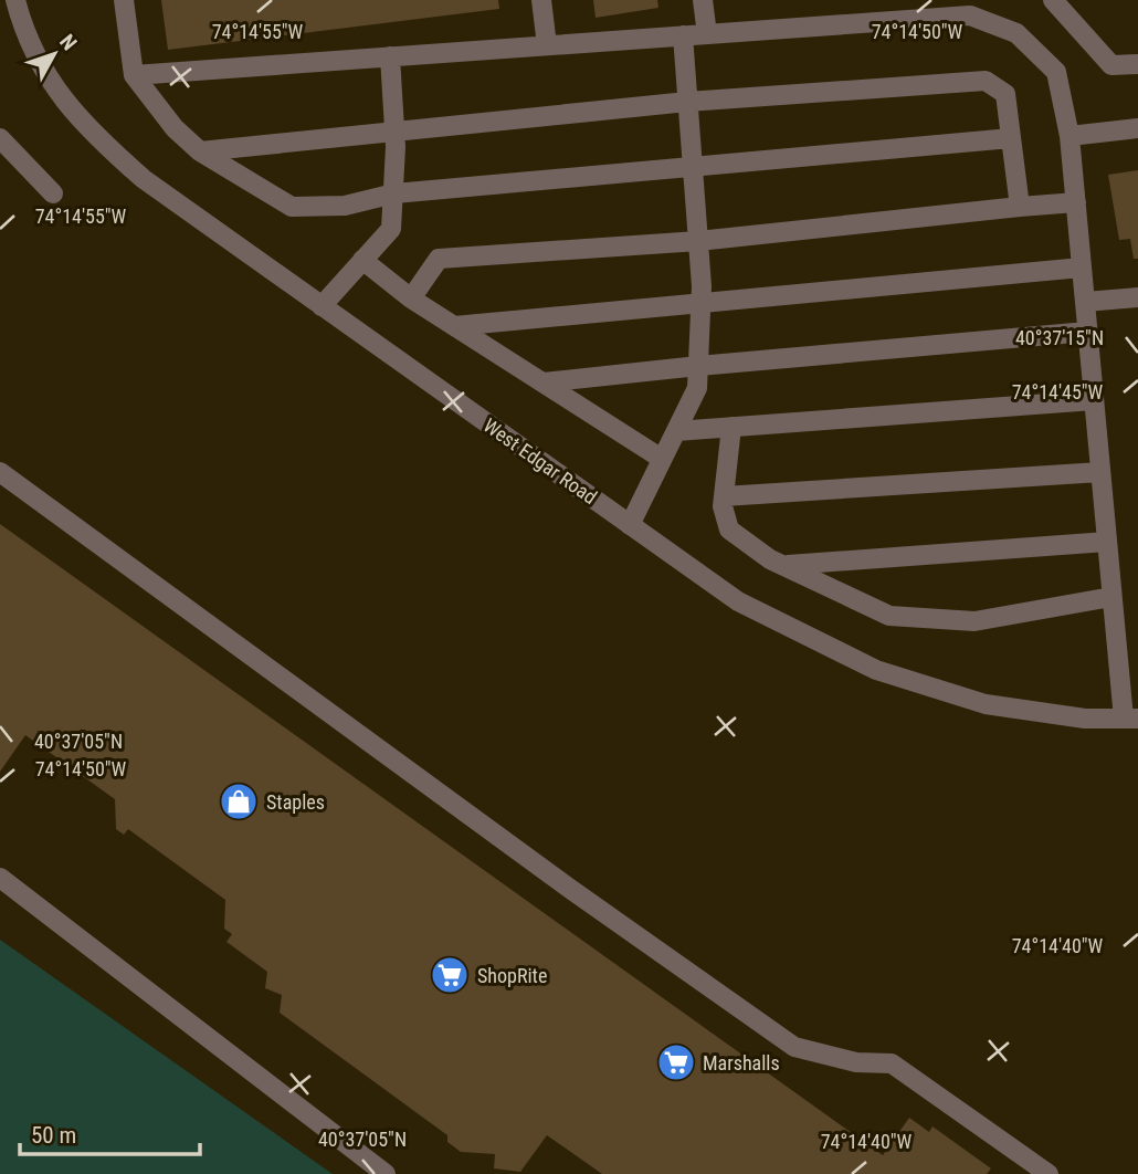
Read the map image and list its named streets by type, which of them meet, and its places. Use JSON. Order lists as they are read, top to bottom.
{
  "streets": {
    "lane": ["West Edgar Road"]
  },
  "places": {
    "shop": ["Staples"],
    "supermarket": ["ShopRite", "Marshalls"]
  },
  "scale_bar": "50 m",
  "north": "top right",
  "coordinates": [
    "74°14'55\"W",
    "74°14'50\"W",
    "40°37'15\"N",
    "74°14'45\"W",
    "40°37'05\"N",
    "74°14'40\"W"
  ]
}
